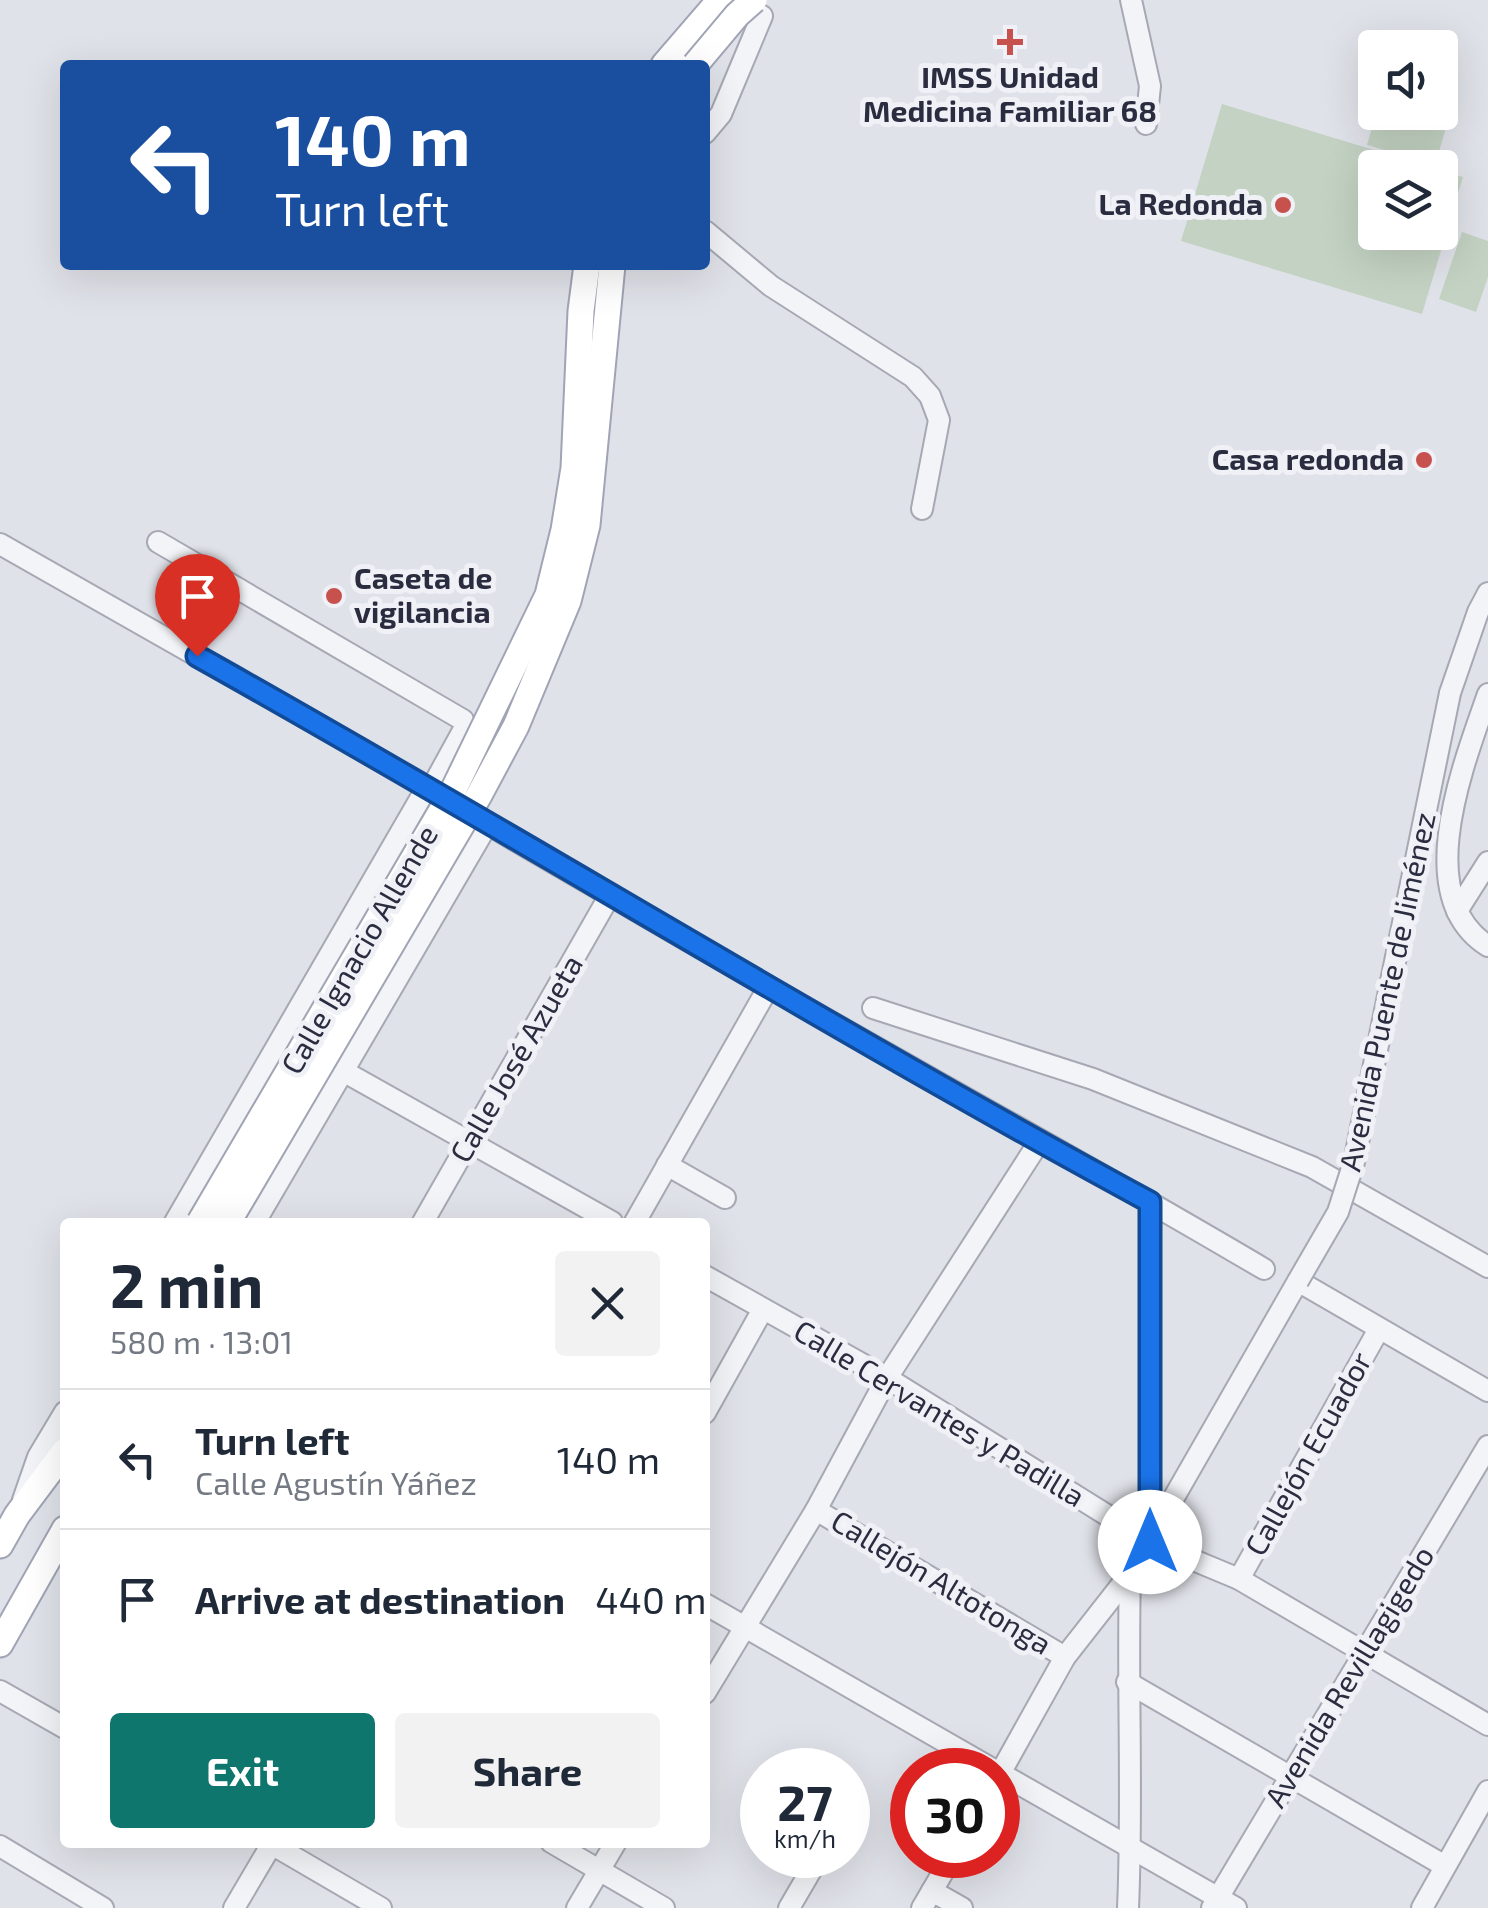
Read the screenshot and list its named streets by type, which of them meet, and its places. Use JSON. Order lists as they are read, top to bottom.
{
  "streets": {
    "main road": ["Calle Ignacio Allende"],
    "street": [
      "Avenida Puente de Jiménez",
      "Calle José Azueta",
      "Calle Cervantes y Padilla",
      "Callejón Ecuador",
      "Callejón Altotonga",
      "Avenida Revillagigedo"
    ]
  },
  "crossings": [
    ["Avenida Puente de Jiménez", "Calle Cervantes y Padilla"],
    ["Avenida Puente de Jiménez", "Callejón Altotonga"],
    ["Calle Cervantes y Padilla", "Callejón Ecuador"],
    ["Calle Cervantes y Padilla", "Avenida Revillagigedo"]
  ],
  "places": {
    "health": ["IMSS Unidad Medicina Familiar 68"],
    "other": ["La Redonda", "Casa redonda", "Caseta de vigilancia"]
  },
  "page": {
    "turn": ["140 m", "Turn left"],
    "heading": ["2 min", "580 m · 13:01"],
    "list": [
      {
        "name": "Turn left",
        "note": "Calle Agustín Yáñez",
        "value": "140 m"
      },
      {
        "name": "Arrive at destination",
        "value": "440 m"
      }
    ],
    "buttons": ["Exit", "Share"],
    "speed": "27 km/h",
    "limit": "30"
  }
}
